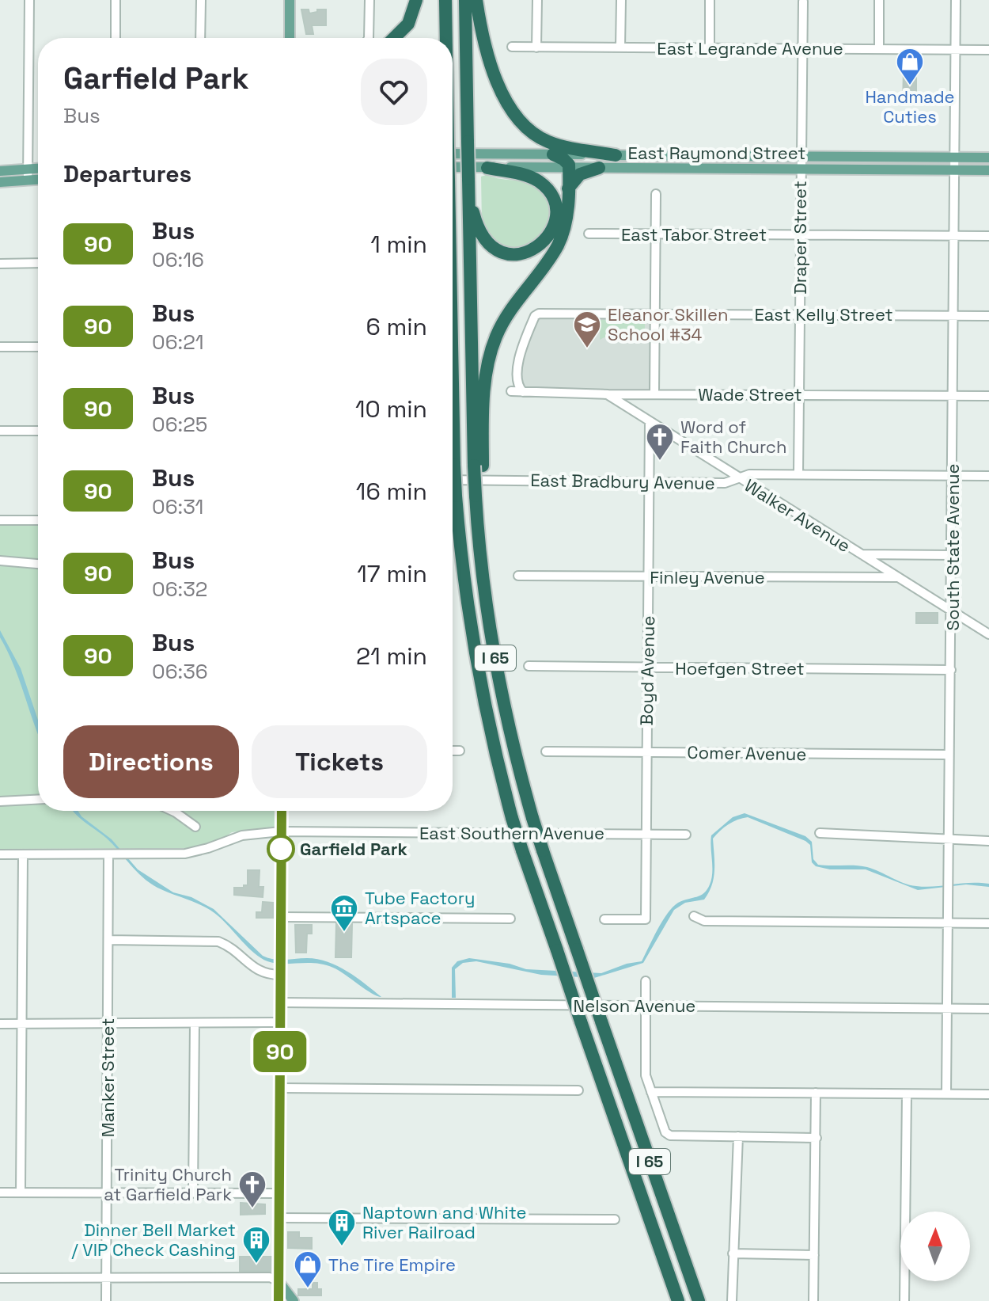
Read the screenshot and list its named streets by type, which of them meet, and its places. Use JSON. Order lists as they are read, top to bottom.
{
  "streets": {
    "highway": ["I 65"],
    "main road": ["East Raymond Street"],
    "street": [
      "East Legrande Avenue",
      "East Tabor Street",
      "Draper Street",
      "East Kelly Street",
      "Wade Street",
      "East Bradbury Avenue",
      "Walker Avenue",
      "South State Avenue",
      "Finley Avenue",
      "Hoefgen Street",
      "Boyd Avenue",
      "Comer Avenue",
      "East Southern Avenue",
      "Nelson Avenue",
      "Manker Street"
    ]
  },
  "crossings": [
    ["East Legrande Avenue", "Draper Street"],
    ["East Legrande Avenue", "South State Avenue"],
    ["East Raymond Street", "Draper Street"],
    ["East Raymond Street", "South State Avenue"],
    ["East Tabor Street", "Draper Street"],
    ["East Tabor Street", "South State Avenue"],
    ["Draper Street", "East Kelly Street"],
    ["Draper Street", "Wade Street"],
    ["Draper Street", "East Bradbury Avenue"],
    ["East Kelly Street", "Wade Street"],
    ["East Kelly Street", "South State Avenue"],
    ["Wade Street", "Walker Avenue"],
    ["Wade Street", "South State Avenue"],
    ["East Bradbury Avenue", "Walker Avenue"],
    ["East Bradbury Avenue", "South State Avenue"],
    ["East Bradbury Avenue", "Boyd Avenue"],
    ["Walker Avenue", "South State Avenue"],
    ["Walker Avenue", "Finley Avenue"],
    ["Walker Avenue", "Boyd Avenue"],
    ["South State Avenue", "Hoefgen Street"],
    ["South State Avenue", "Comer Avenue"],
    ["South State Avenue", "Nelson Avenue"],
    ["Finley Avenue", "Boyd Avenue"],
    ["Hoefgen Street", "Boyd Avenue"],
    ["Boyd Avenue", "Comer Avenue"],
    ["Boyd Avenue", "East Southern Avenue"],
    ["East Southern Avenue", "Manker Street"]
  ],
  "places": {
    "shop": ["Handmade Cuties", "The Tire Empire"],
    "school or university": ["Eleanor Skillen School #34"],
    "church": ["Word of Faith Church", "Trinity Church at Garfield Park"],
    "other": ["Garfield Park"],
    "museum": ["Tube Factory Artspace"],
    "building": ["Naptown and White River Railroad", "Dinner Bell Market / VIP Check Cashing"]
  },
  "lines": ["bus line 90"],
  "north": "top",
  "page": {
    "on_map": "90",
    "heading": [
      ["Garfield Park", "Bus"],
      "Departures"
    ],
    "list": [
      {
        "mark": "90",
        "name": "Bus",
        "note": "06:16",
        "value": "1 min"
      },
      {
        "mark": "90",
        "name": "Bus",
        "note": "06:21",
        "value": "6 min"
      },
      {
        "mark": "90",
        "name": "Bus",
        "note": "06:25",
        "value": "10 min"
      },
      {
        "mark": "90",
        "name": "Bus",
        "note": "06:31",
        "value": "16 min"
      },
      {
        "mark": "90",
        "name": "Bus",
        "note": "06:32",
        "value": "17 min"
      },
      {
        "mark": "90",
        "name": "Bus",
        "note": "06:36",
        "value": "21 min"
      }
    ],
    "buttons": ["Directions", "Tickets"]
  }
}
